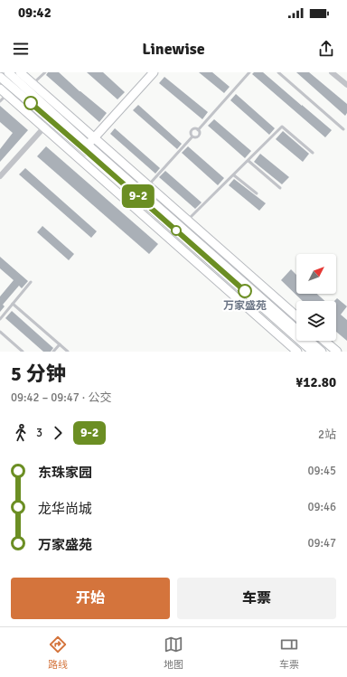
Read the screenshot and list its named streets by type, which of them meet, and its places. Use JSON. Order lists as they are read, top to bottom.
{
  "places": ["万家盛苑"],
  "lines": ["bus line 9-2"],
  "north": "top right",
  "page": {
    "status": "09:42",
    "header": "Linewise",
    "on_map": "9-2",
    "heading": ["5 分钟", "09:42 – 09:47 · 公交", "¥12.80"],
    "legs": ["3", "9-2", "2站"],
    "list": [
      {
        "name": "东珠家园",
        "value": "09:45"
      },
      {
        "name": "龙华尚城",
        "value": "09:46"
      },
      {
        "name": "万家盛苑",
        "value": "09:47"
      }
    ],
    "buttons": ["开始", "车票"],
    "tabs": ["路线", "地图", "车票"]
  }
}
